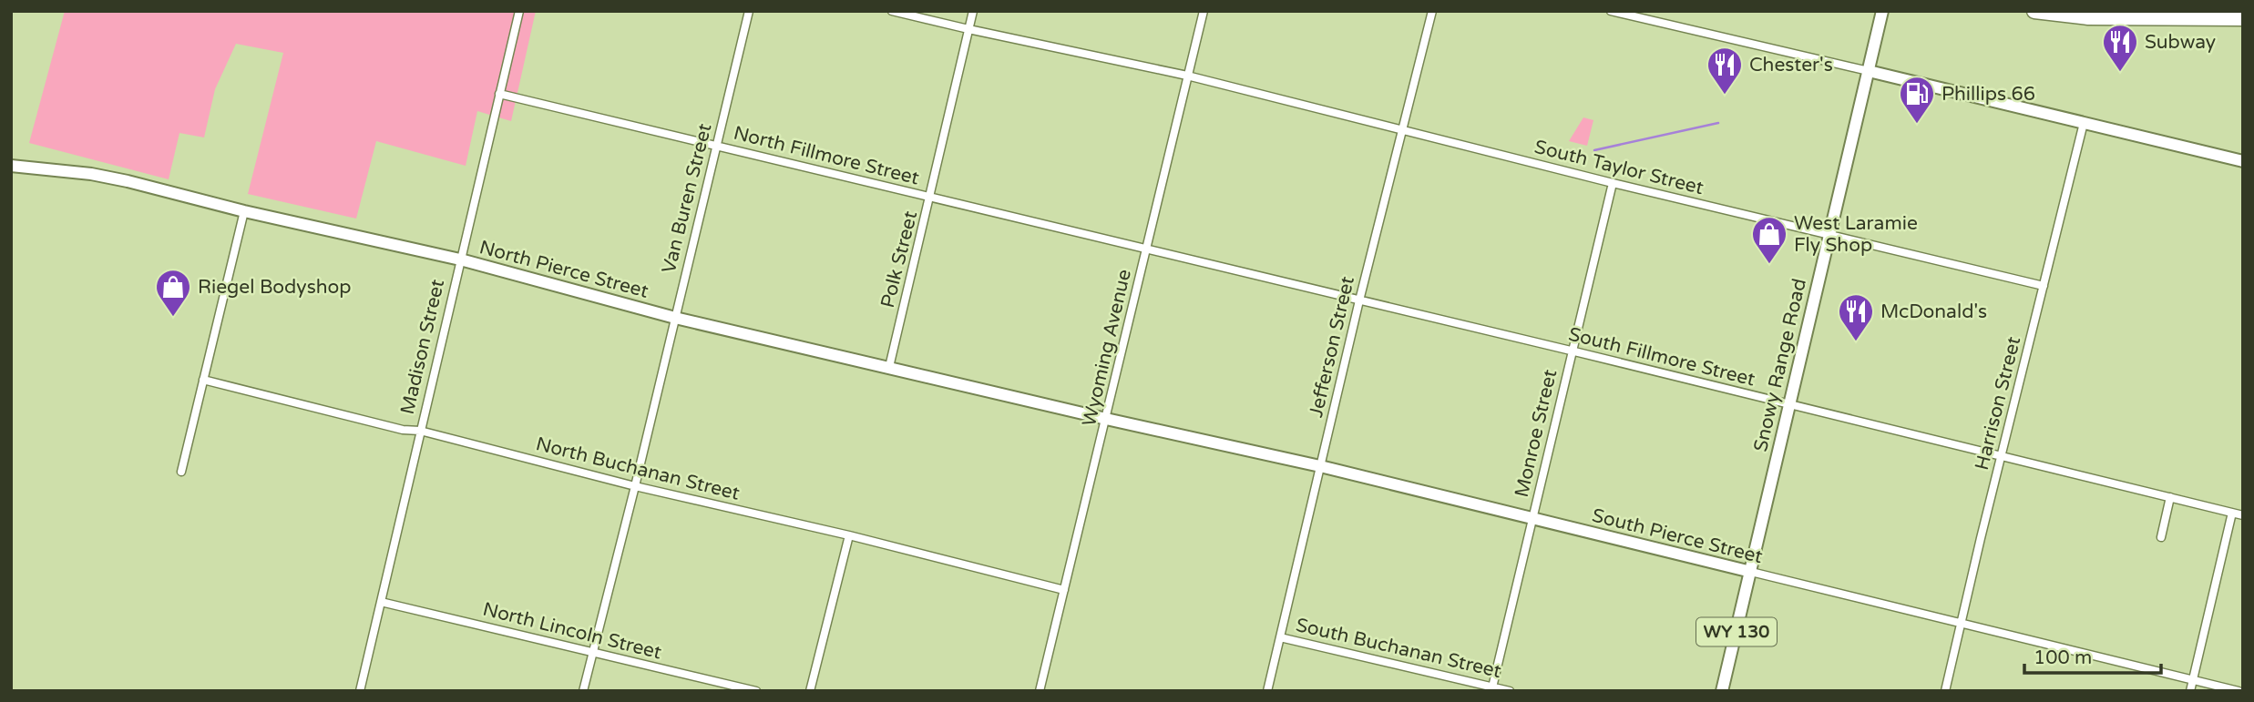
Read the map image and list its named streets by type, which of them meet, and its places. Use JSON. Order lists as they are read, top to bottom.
{
  "streets": {
    "main road": [
      "North Pierce Street",
      "Snowy Range Road",
      "South Pierce Street",
      "WY 130"
    ],
    "street": [
      "North Fillmore Street",
      "South Taylor Street",
      "Van Buren Street",
      "Polk Street",
      "Madison Street",
      "Jefferson Street",
      "Wyoming Avenue",
      "South Fillmore Street",
      "Harrison Street",
      "Monroe Street",
      "North Buchanan Street",
      "North Lincoln Street",
      "South Buchanan Street"
    ]
  },
  "crossings": [
    ["North Fillmore Street", "Van Buren Street"],
    ["North Fillmore Street", "Polk Street"],
    ["North Fillmore Street", "Madison Street"],
    ["North Fillmore Street", "Wyoming Avenue"],
    ["North Fillmore Street", "South Fillmore Street"],
    ["South Taylor Street", "Polk Street"],
    ["South Taylor Street", "Jefferson Street"],
    ["South Taylor Street", "Wyoming Avenue"],
    ["South Taylor Street", "Snowy Range Road"],
    ["South Taylor Street", "Harrison Street"],
    ["South Taylor Street", "Monroe Street"],
    ["Van Buren Street", "North Pierce Street"],
    ["Van Buren Street", "North Buchanan Street"],
    ["Van Buren Street", "North Lincoln Street"],
    ["Polk Street", "North Pierce Street"],
    ["North Pierce Street", "Madison Street"],
    ["North Pierce Street", "Wyoming Avenue"],
    ["North Pierce Street", "South Pierce Street"],
    ["Madison Street", "North Buchanan Street"],
    ["Madison Street", "North Lincoln Street"],
    ["Jefferson Street", "South Fillmore Street"],
    ["Jefferson Street", "South Pierce Street"],
    ["Jefferson Street", "South Buchanan Street"],
    ["Wyoming Avenue", "South Fillmore Street"],
    ["Wyoming Avenue", "North Buchanan Street"],
    ["Wyoming Avenue", "South Pierce Street"],
    ["South Fillmore Street", "Snowy Range Road"],
    ["South Fillmore Street", "Harrison Street"],
    ["South Fillmore Street", "Monroe Street"],
    ["Snowy Range Road", "South Pierce Street"],
    ["Harrison Street", "South Pierce Street"],
    ["Monroe Street", "South Pierce Street"],
    ["Monroe Street", "South Buchanan Street"]
  ],
  "places": {
    "restaurant": ["Subway", "Chester's", "McDonald's"],
    "fuel station": ["Phillips 66"],
    "shop": ["West Laramie Fly Shop", "Riegel Bodyshop"]
  },
  "scale_bar": "100 m"
}
